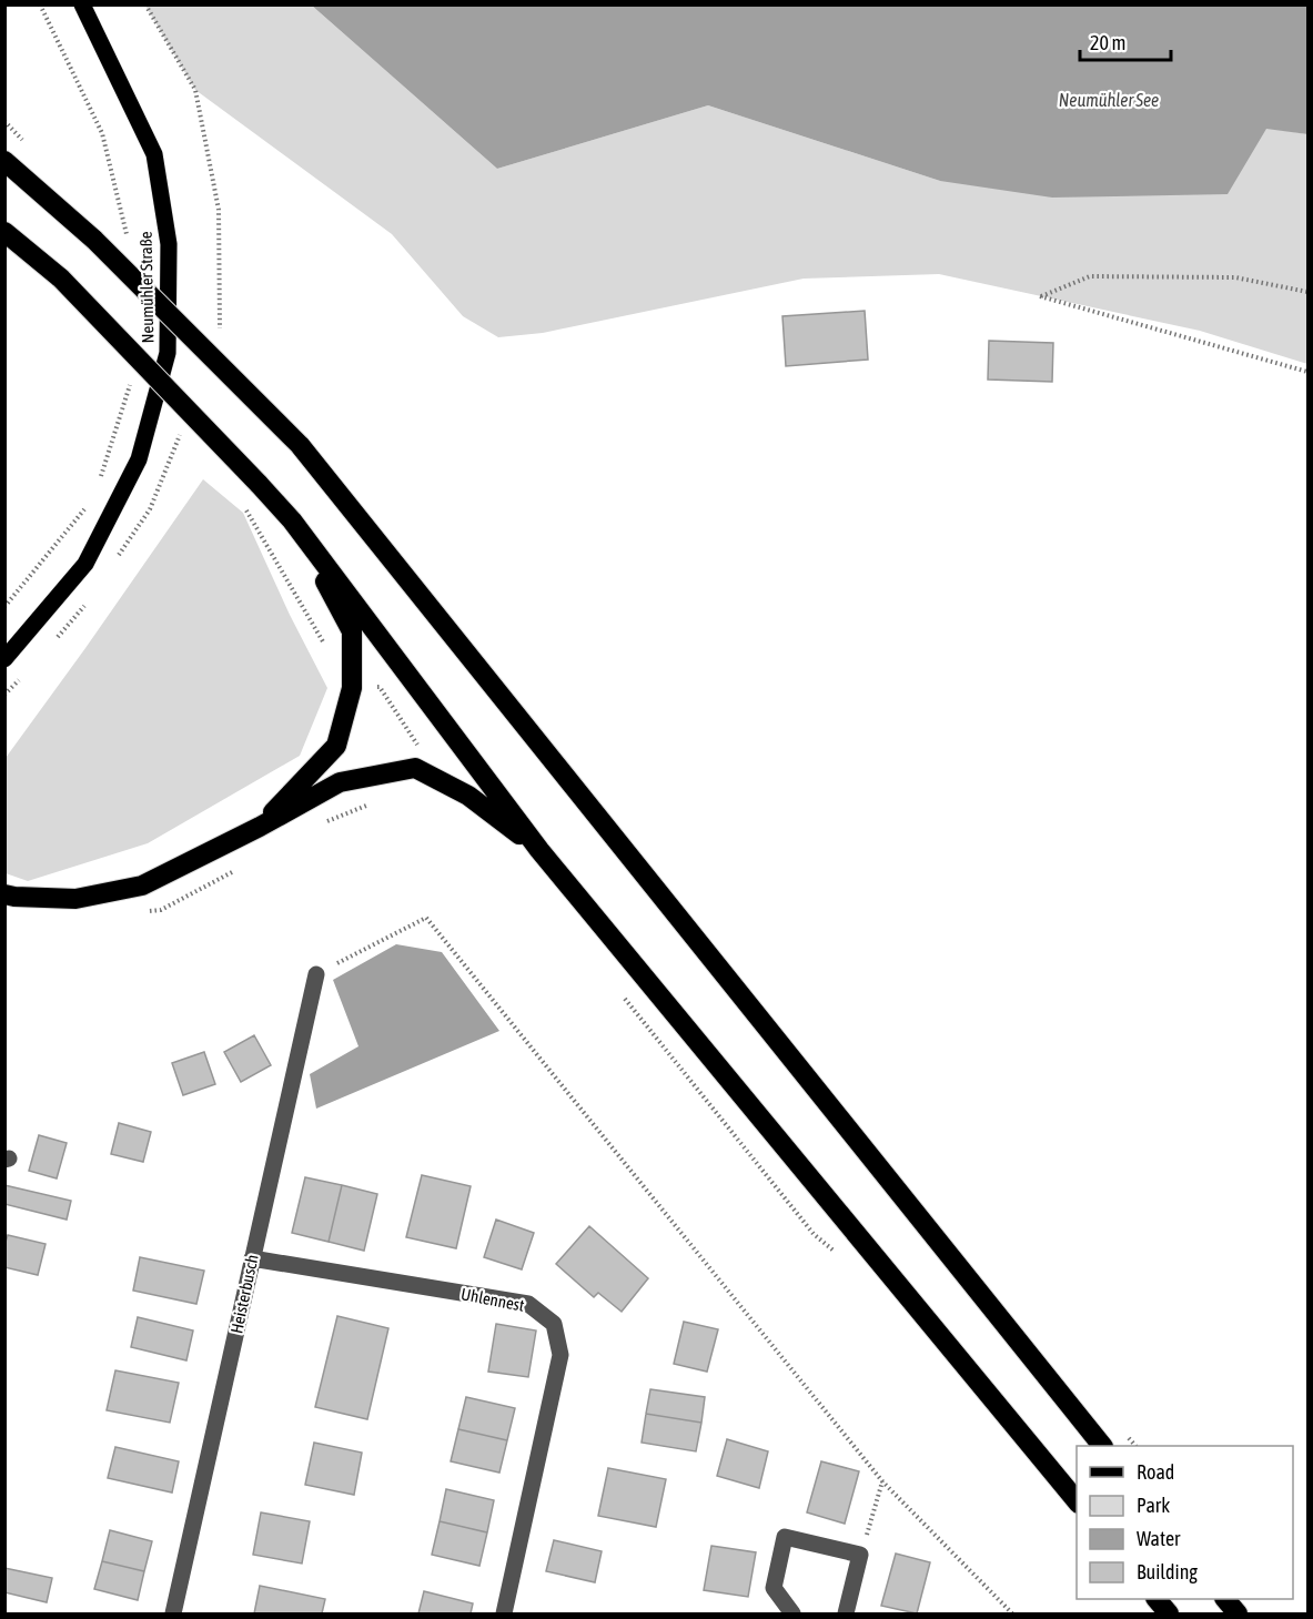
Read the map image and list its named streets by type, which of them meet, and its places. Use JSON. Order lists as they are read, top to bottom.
{
  "streets": {
    "main road": ["Neumühler Straße"],
    "street": ["Heisterbusch", "Uhlennest"]
  },
  "crossings": [
    ["Heisterbusch", "Uhlennest"]
  ],
  "water": ["Neumühler See"],
  "legend": [
    "Road",
    "Park",
    "Water",
    "Building"
  ],
  "scale_bar": "20 m"
}
